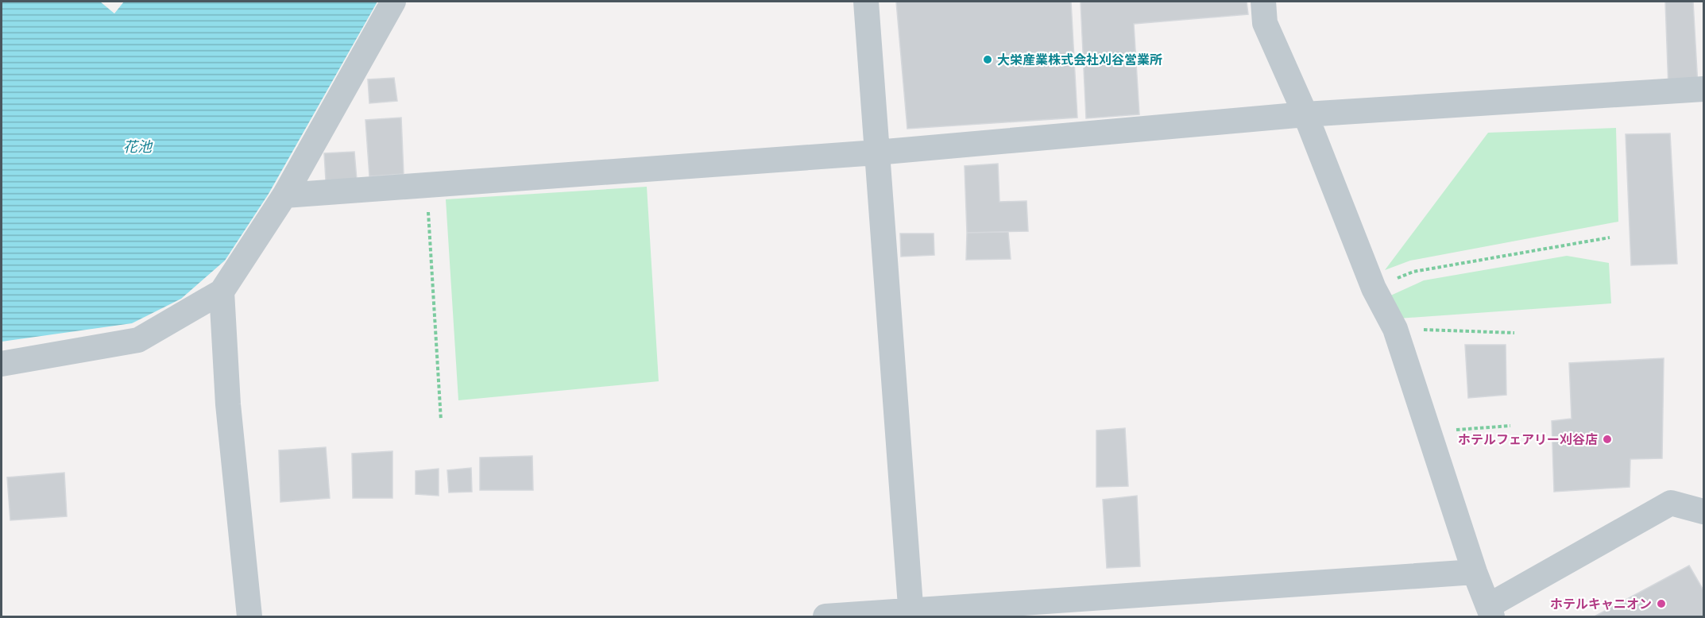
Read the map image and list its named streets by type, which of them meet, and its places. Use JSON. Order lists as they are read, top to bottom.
{
  "water": ["花池"],
  "places": ["大栄産業株式会社刈谷営業所", "ホテルフェアリー刈谷店", "ホテルキャニオン"]
}
